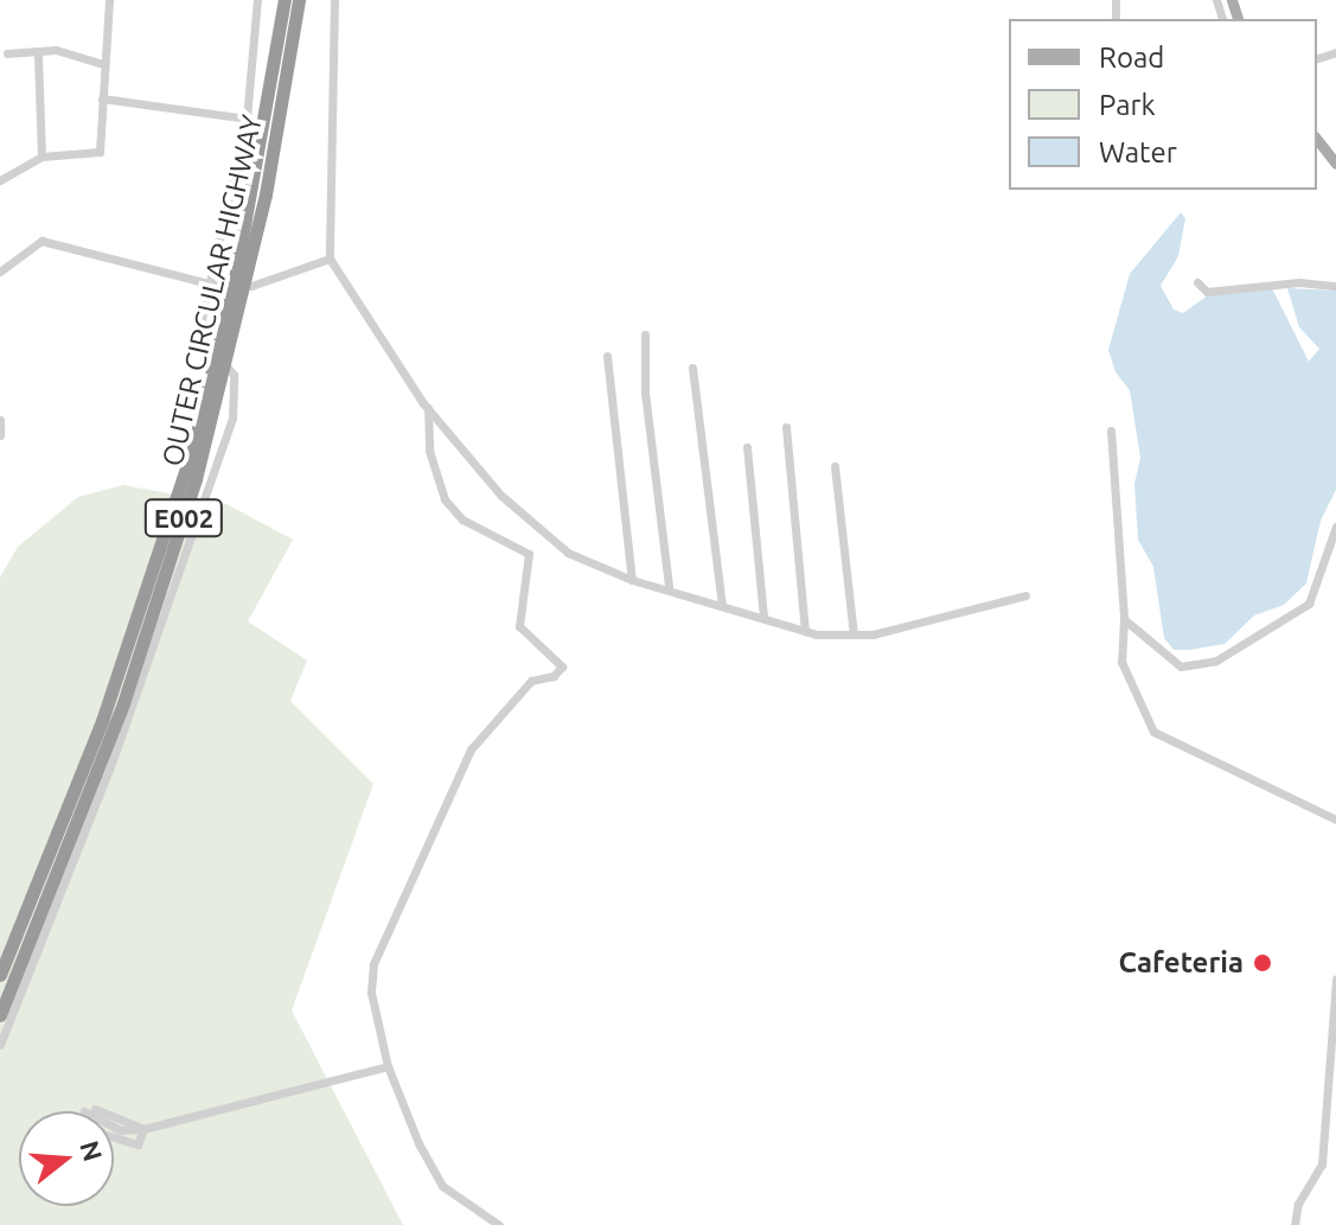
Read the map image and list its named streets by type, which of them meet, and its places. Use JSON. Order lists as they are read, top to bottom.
{
  "streets": {
    "highway": ["OUTER CIRCULAR HIGHWAY", "E002"]
  },
  "places": ["Cafeteria"],
  "legend": ["Road", "Park", "Water"],
  "north": "right"
}
